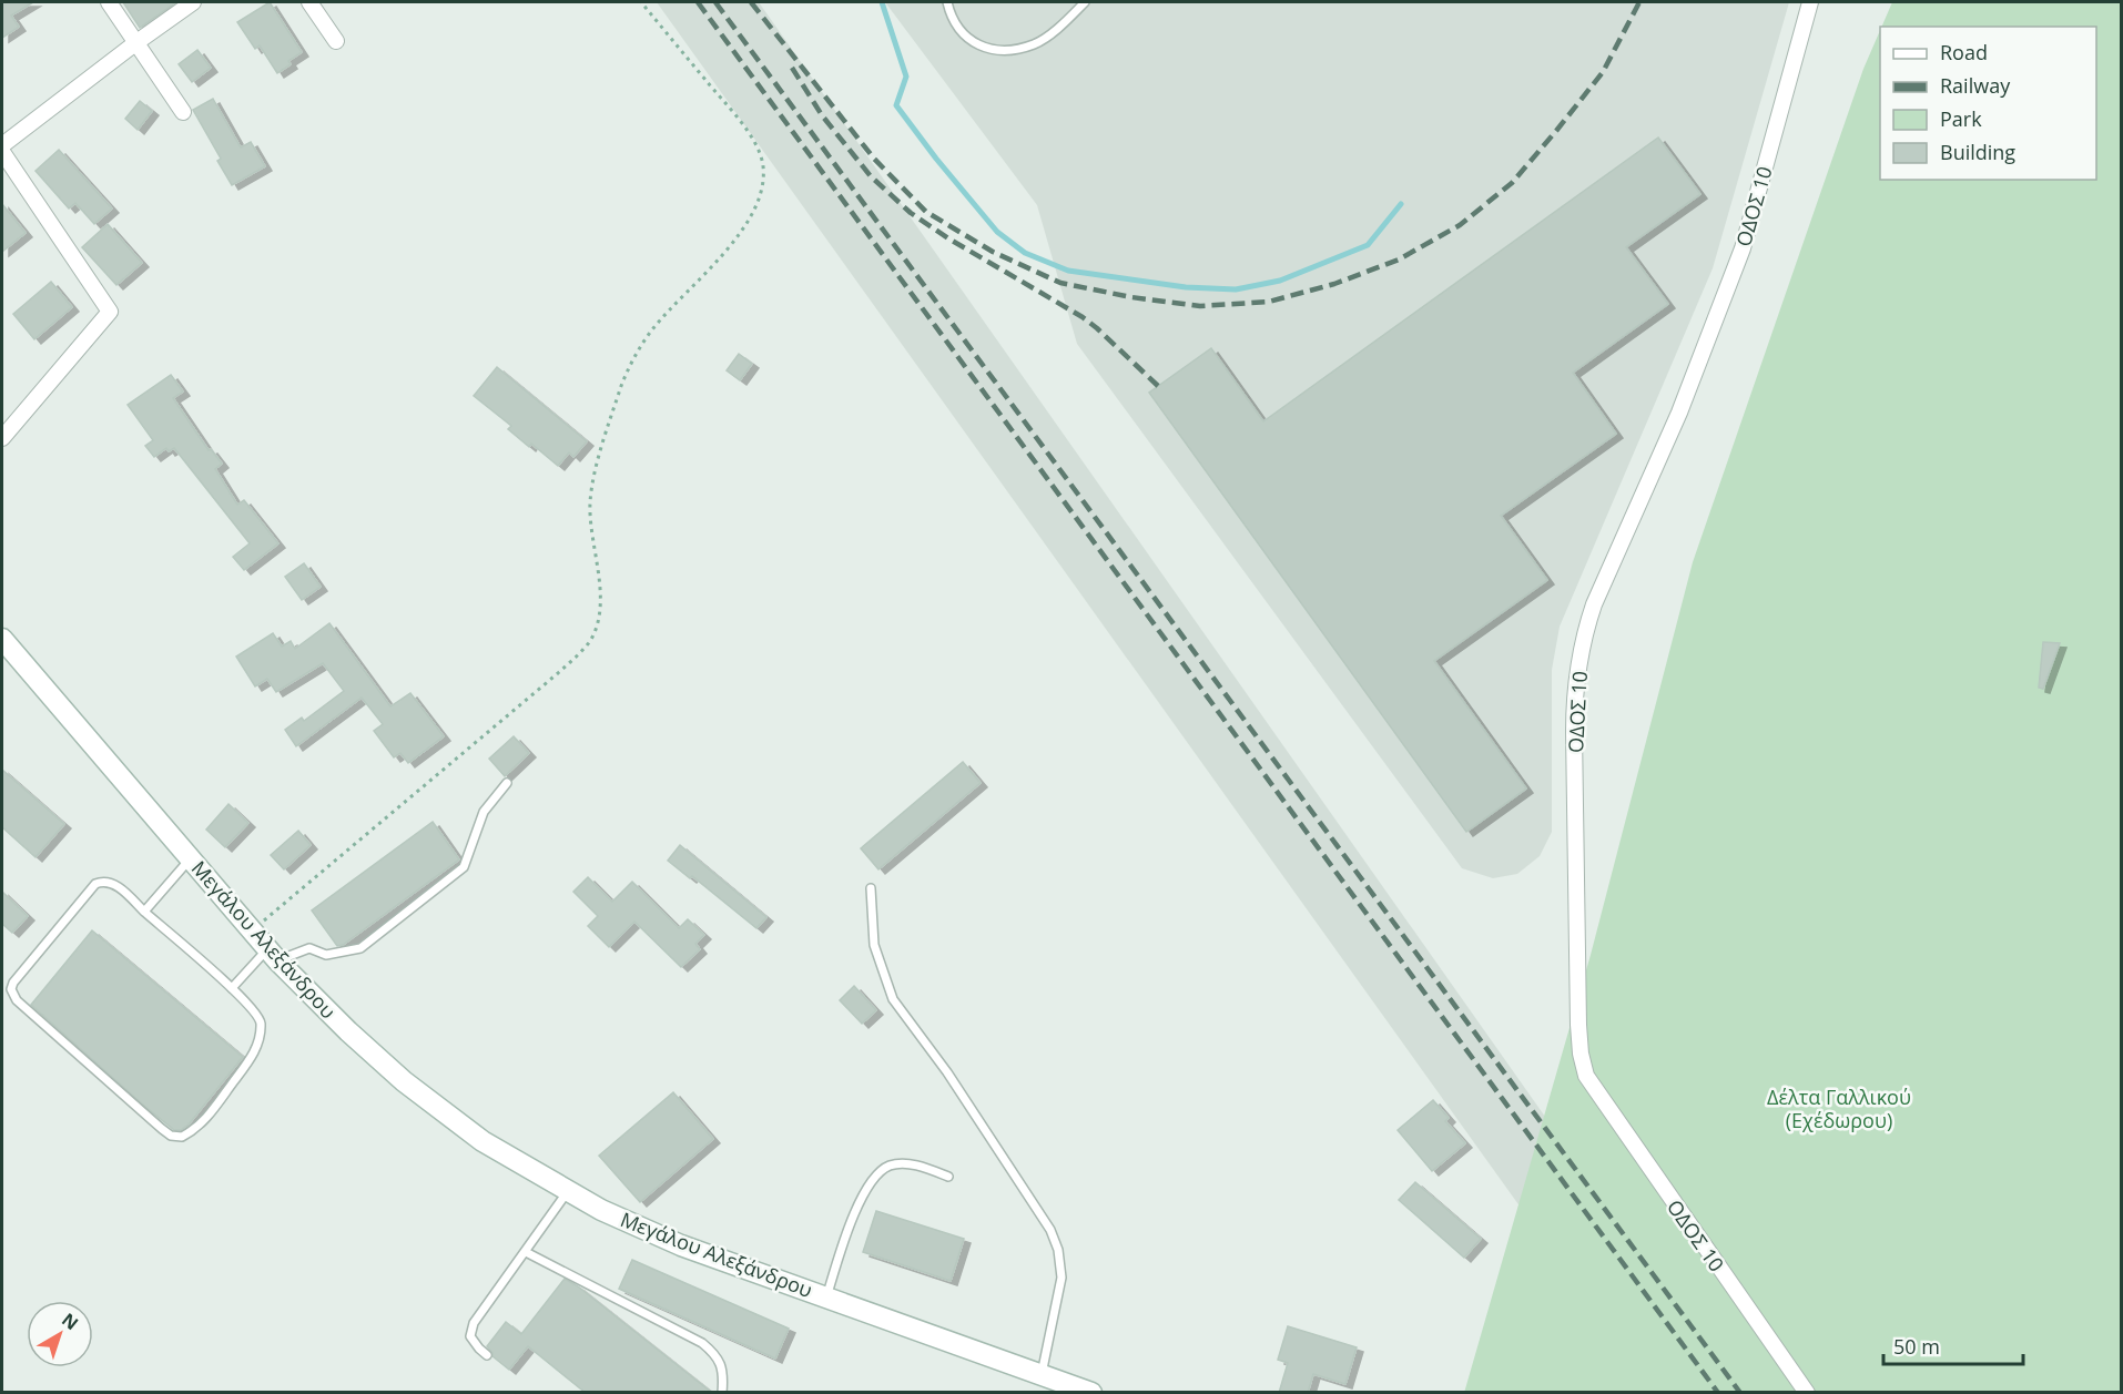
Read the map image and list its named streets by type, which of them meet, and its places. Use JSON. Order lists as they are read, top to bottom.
{
  "streets": {
    "street": ["ΟΔΟΣ 10", "Μεγάλου Αλεξάνδρου"]
  },
  "parks": ["Δέλτα Γαλλικού (Εχέδωρου)"],
  "legend": [
    "Road",
    "Railway",
    "Park",
    "Building"
  ],
  "scale_bar": "50 m",
  "north": "top right"
}
